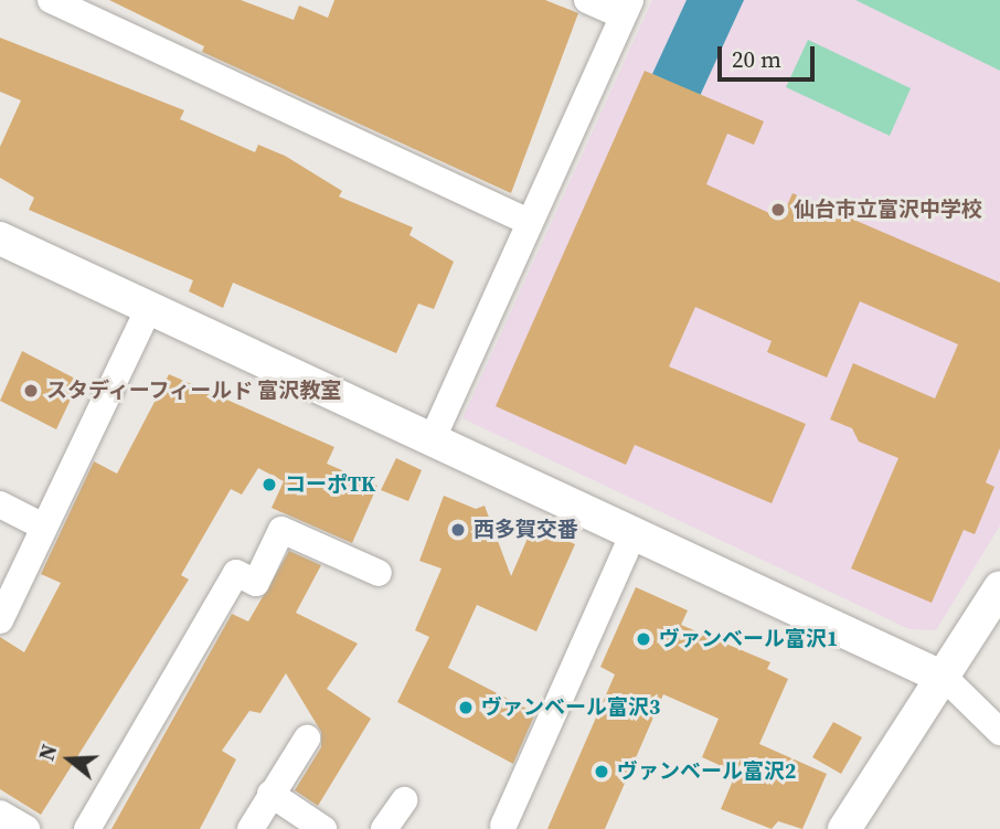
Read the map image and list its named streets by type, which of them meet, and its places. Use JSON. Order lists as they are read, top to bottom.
{
  "places": [
    "仙台市立富沢中学校",
    "スタディーフィールド 富沢教室",
    "コーポTK",
    "西多賀交番",
    "ヴァンベール富沢1",
    "ヴァンベール富沢3",
    "ヴァンベール富沢2"
  ],
  "scale_bar": "20 m",
  "north": "left"
}
